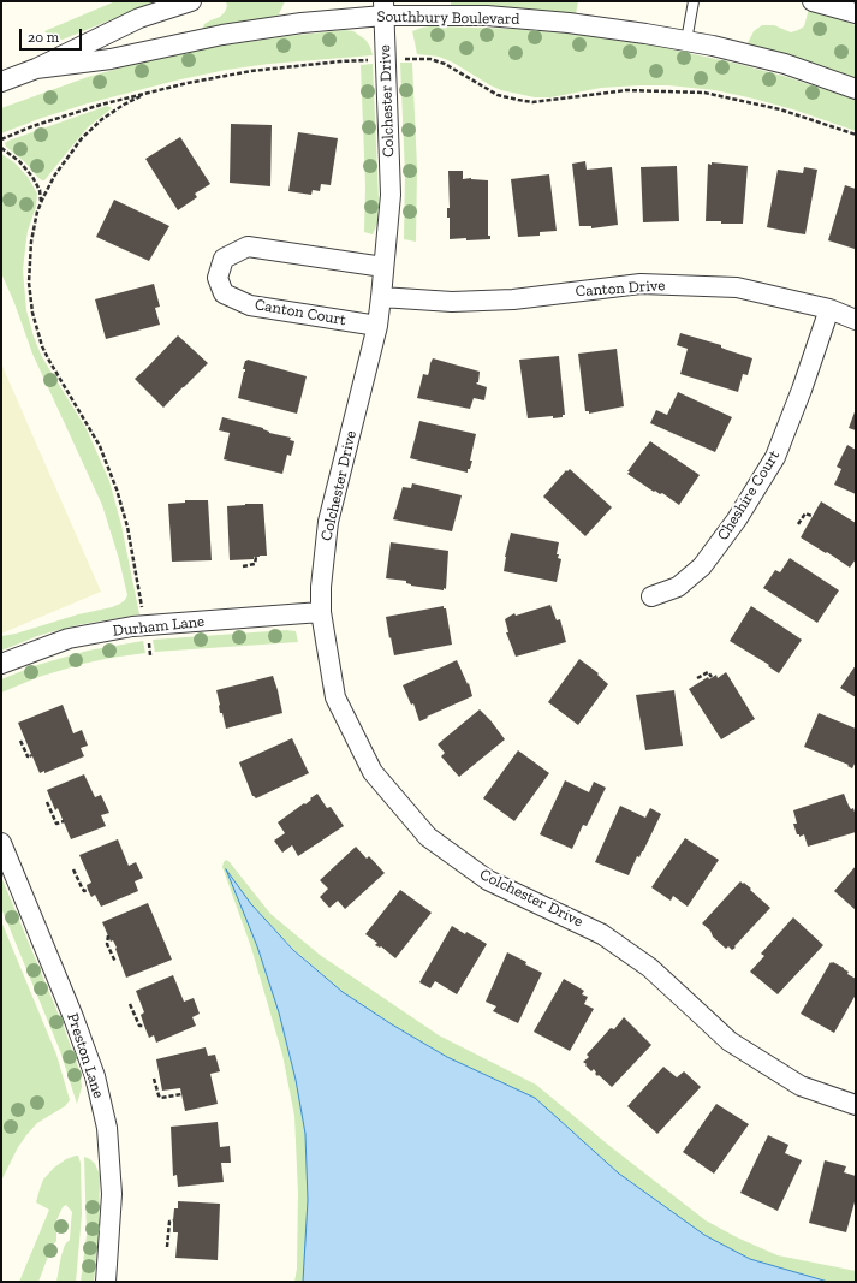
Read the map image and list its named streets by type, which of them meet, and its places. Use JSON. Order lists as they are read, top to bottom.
{
  "streets": {
    "street": [
      "Southbury Boulevard",
      "Colchester Drive",
      "Canton Drive",
      "Canton Court",
      "Cheshire Court",
      "Durham Lane",
      "Preston Lane"
    ]
  },
  "crossings": [
    ["Southbury Boulevard", "Colchester Drive"],
    ["Colchester Drive", "Canton Drive"],
    ["Colchester Drive", "Canton Court"],
    ["Colchester Drive", "Durham Lane"],
    ["Canton Drive", "Cheshire Court"]
  ],
  "scale_bar": "20 m"
}
